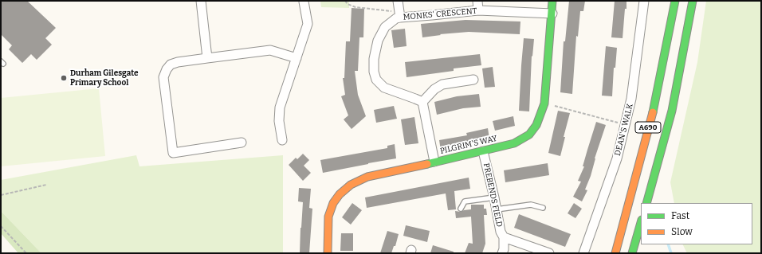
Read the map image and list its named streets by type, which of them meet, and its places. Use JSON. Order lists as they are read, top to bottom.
{
  "streets": {
    "main road": ["A690", "PILGRIM'S WAY"],
    "street": ["MONKS' CRESCENT", "DEAN'S WALK", "PREBENDS FIELD"]
  },
  "crossings": [
    ["MONKS' CRESCENT", "PILGRIM'S WAY"],
    ["PILGRIM'S WAY", "PREBENDS FIELD"]
  ],
  "places": ["Durham Gilesgate Primary School"],
  "legend": ["Fast", "Slow"]
}
